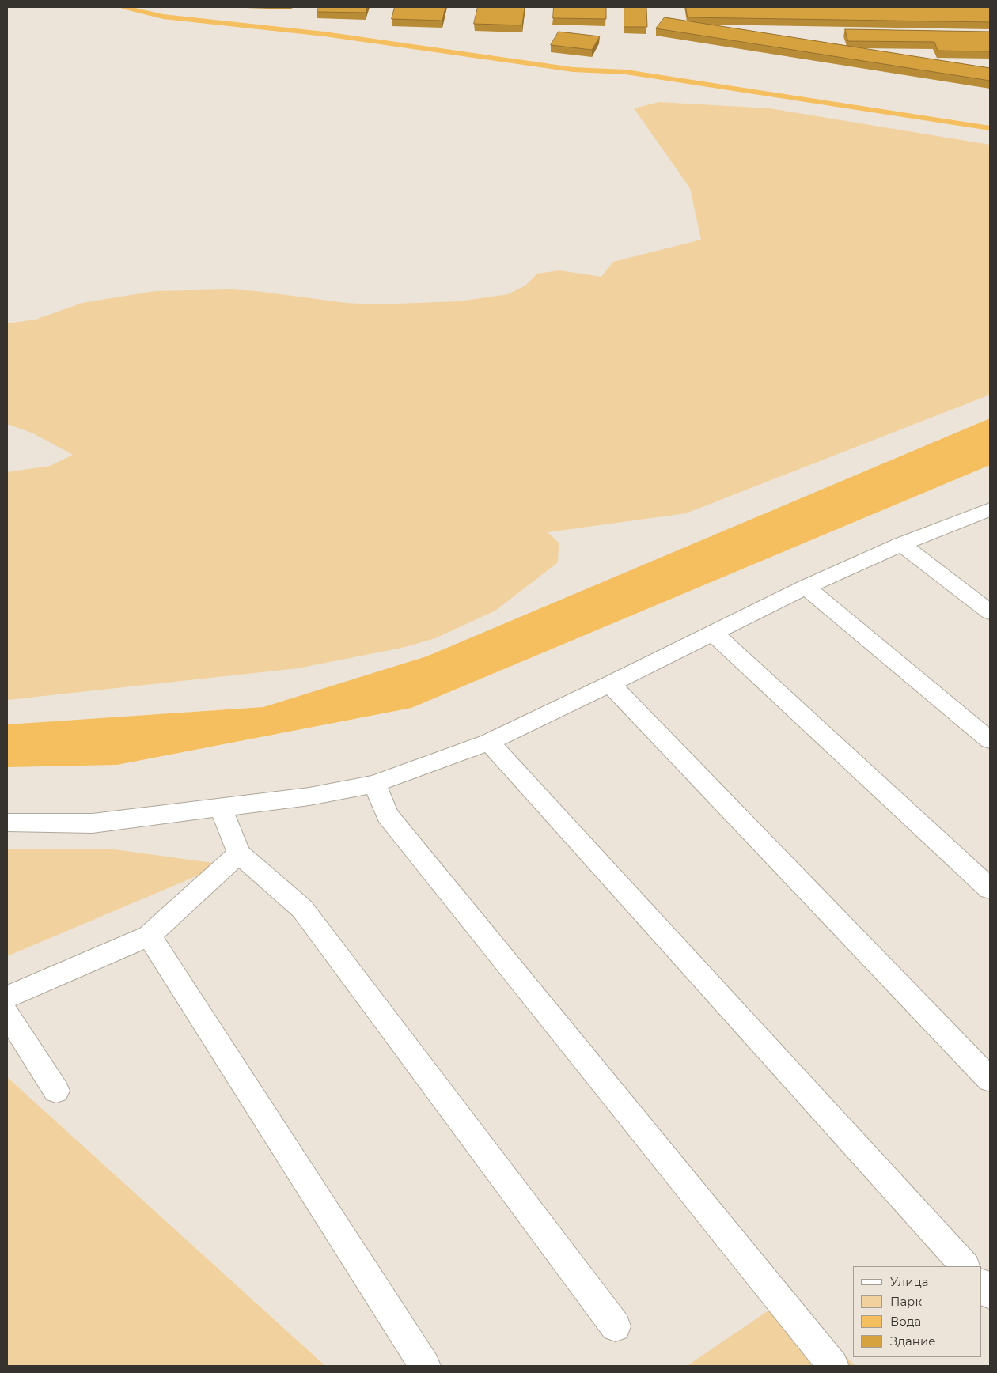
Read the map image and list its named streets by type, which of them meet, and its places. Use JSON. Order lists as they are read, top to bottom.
{
  "legend": [
    "Улица",
    "Парк",
    "Вода",
    "Здание"
  ]
}
